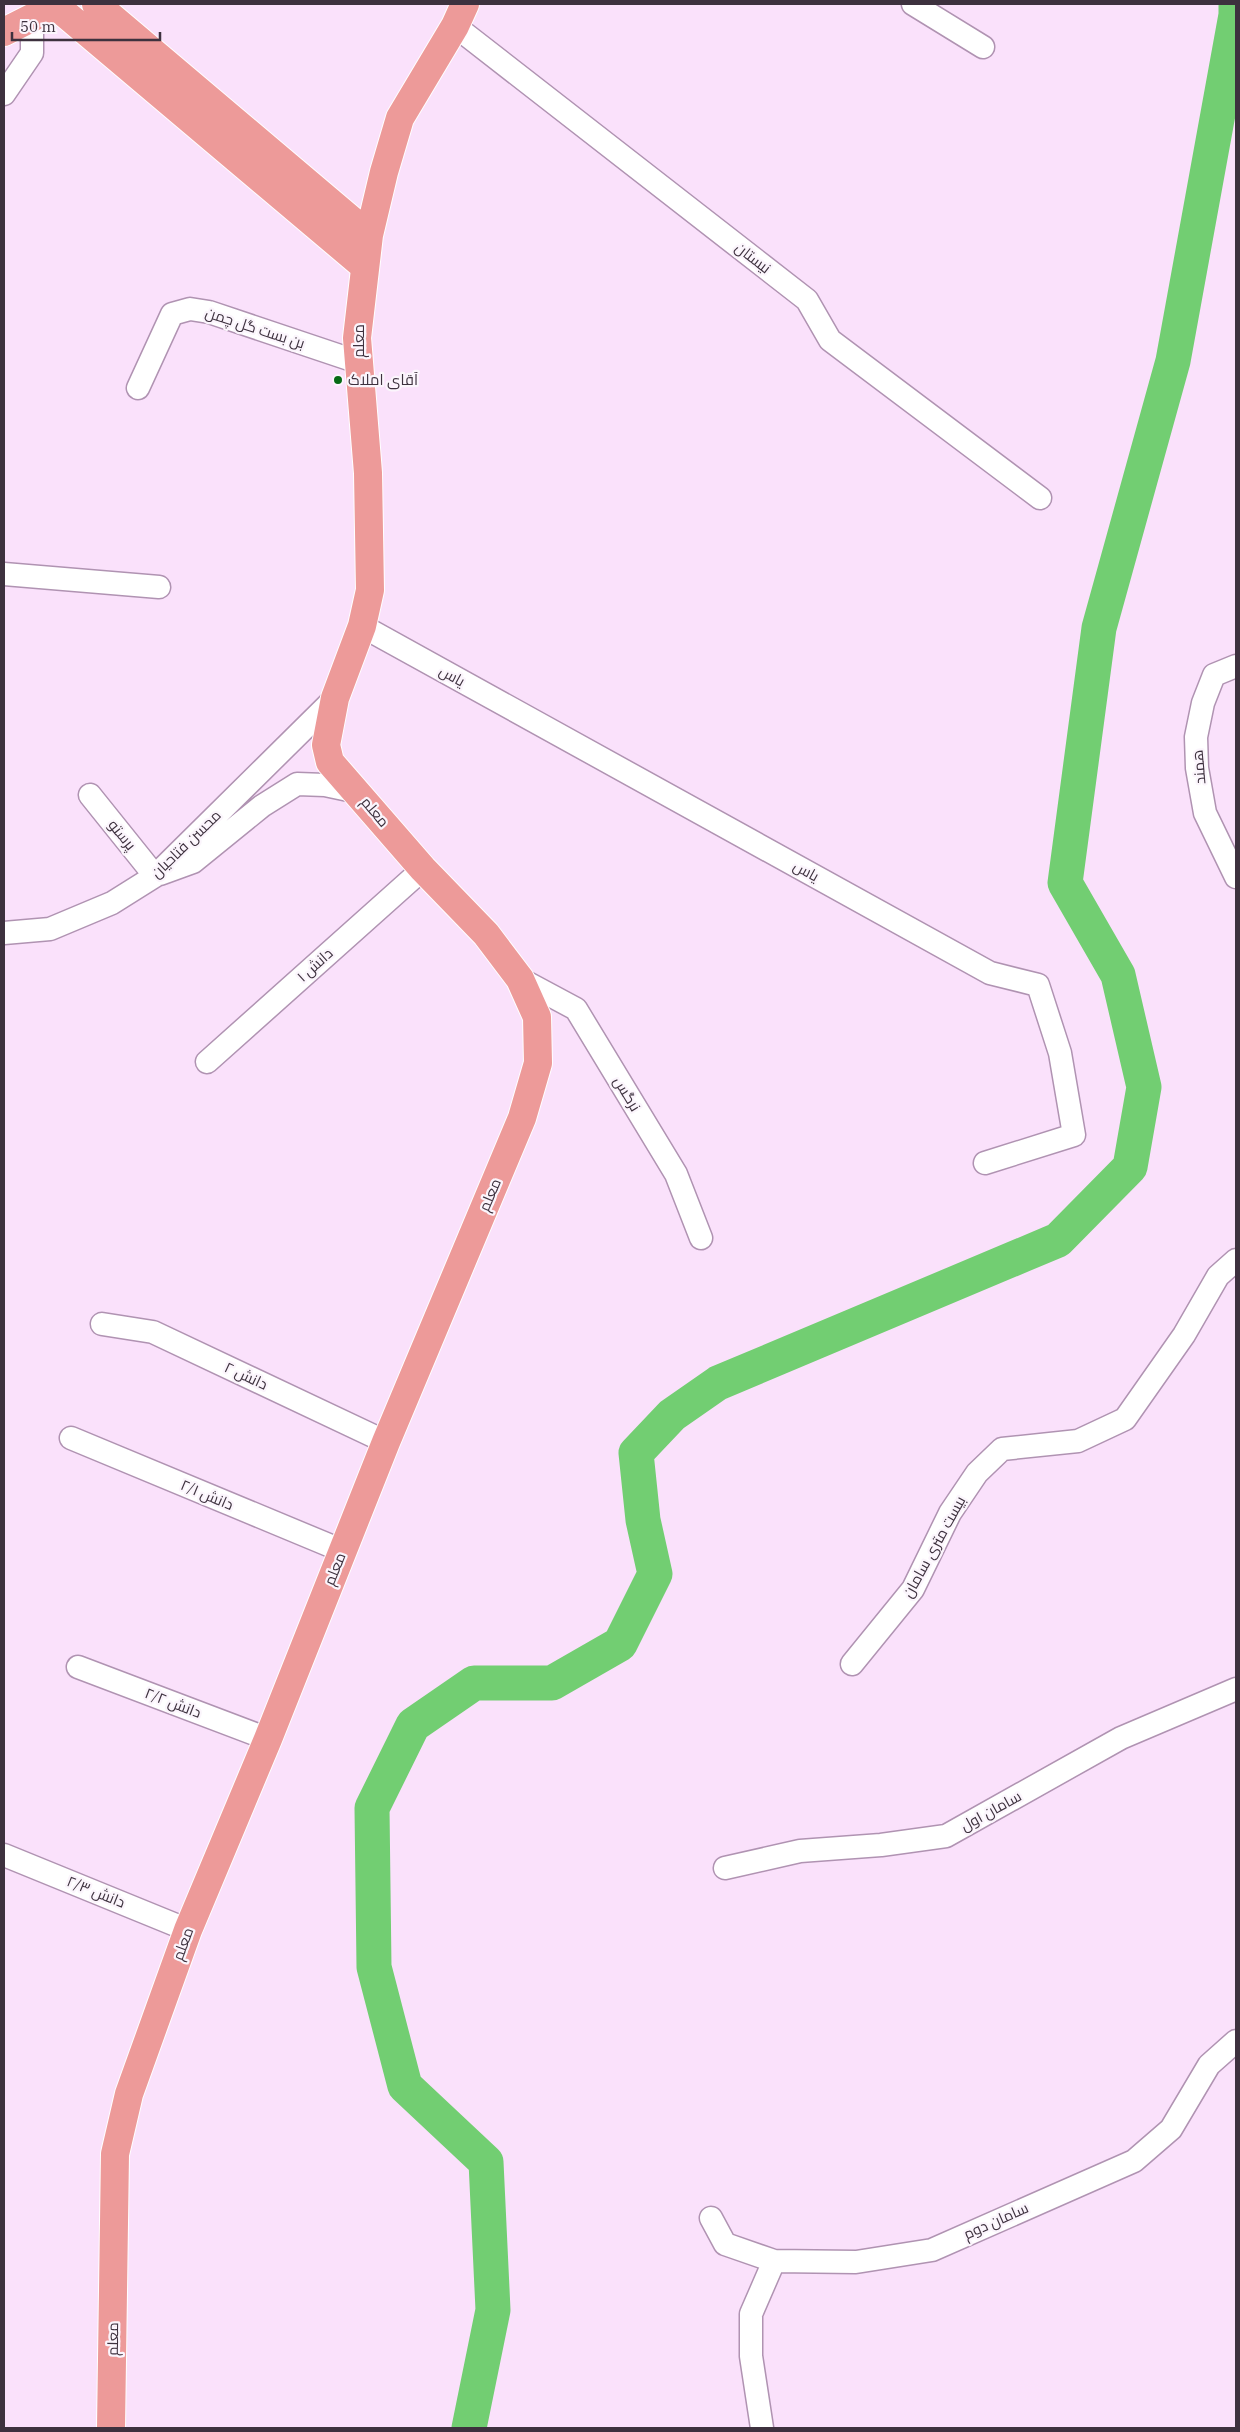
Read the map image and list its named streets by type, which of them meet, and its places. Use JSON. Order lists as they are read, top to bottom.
{
  "streets": {
    "main road": ["معلم"],
    "street": [
      "نیستان",
      "بن بست گل چمن",
      "یاس",
      "همند",
      "پرستو",
      "محسن فتاحیان",
      "دانش ۱",
      "نرگس",
      "دانش ۲",
      "دانش ۲/۱",
      "بیست متری سامان",
      "دانش ۲/۲",
      "سامان اول",
      "دانش ۲/۳",
      "سامان دوم"
    ]
  },
  "crossings": [
    ["نیستان", "معلم"],
    ["بن بست گل چمن", "معلم"],
    ["معلم", "یاس"],
    ["معلم", "محسن فتاحیان"],
    ["معلم", "دانش ۱"],
    ["معلم", "نرگس"],
    ["معلم", "دانش ۲"],
    ["معلم", "دانش ۲/۱"],
    ["معلم", "دانش ۲/۲"],
    ["معلم", "دانش ۲/۳"],
    ["پرستو", "محسن فتاحیان"]
  ],
  "places": ["آقای املاک"],
  "scale_bar": "50 m"
}
